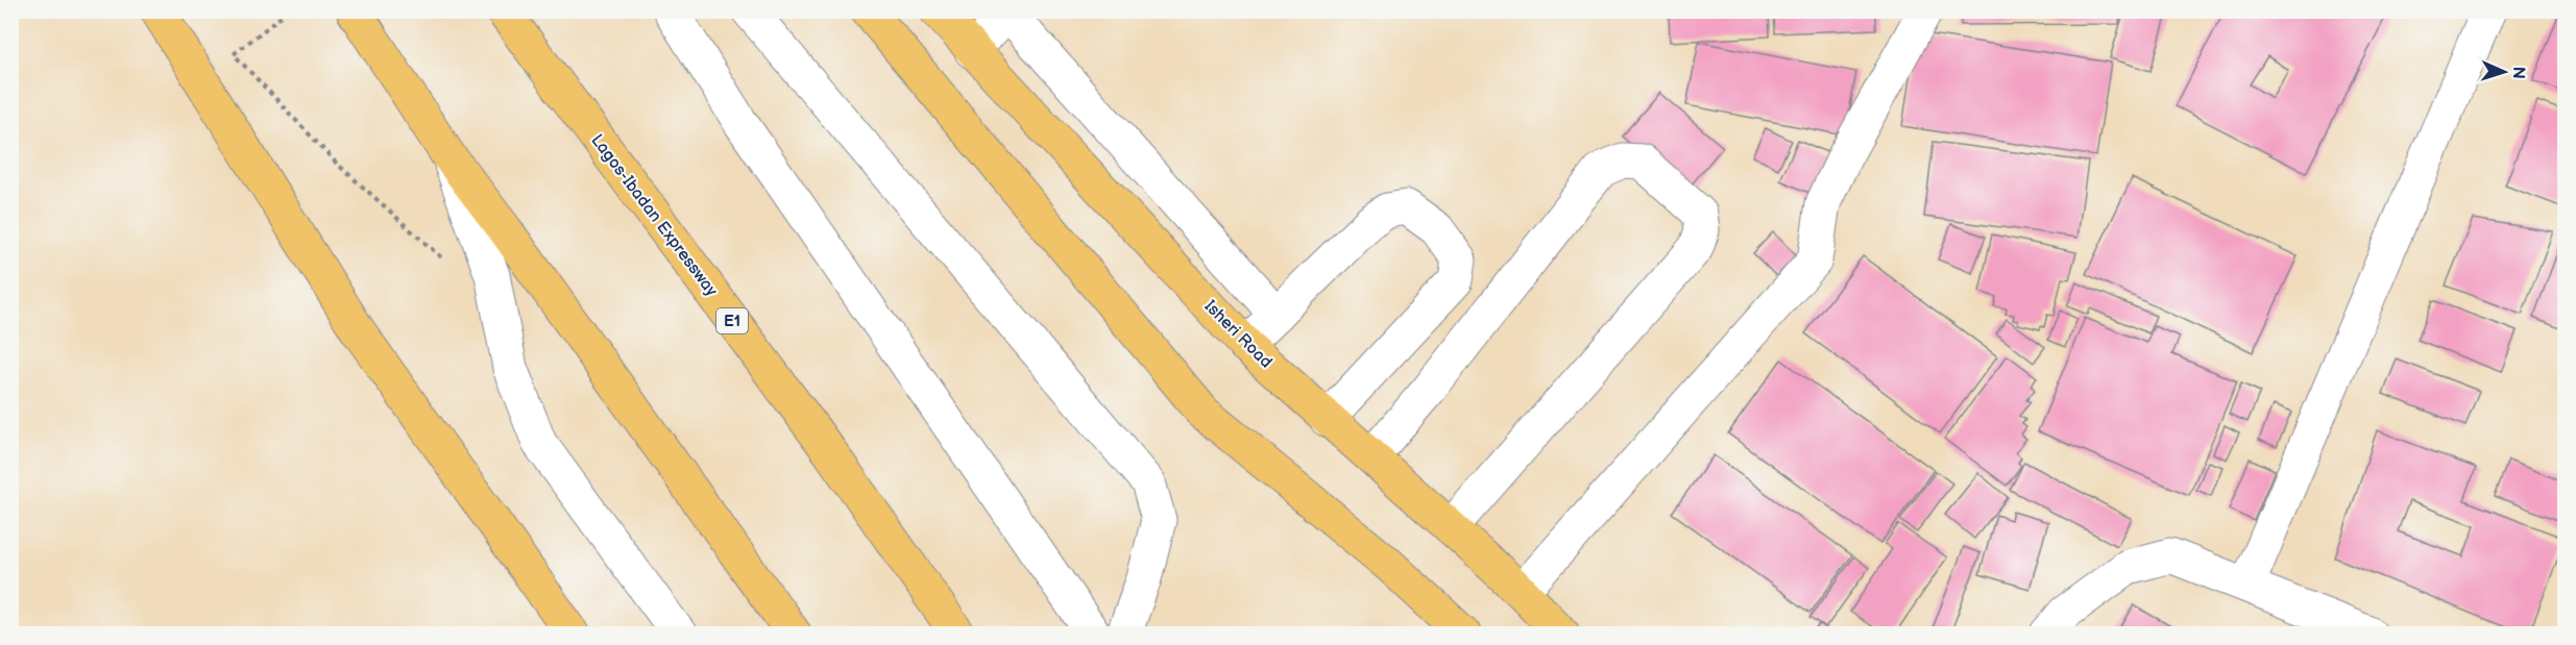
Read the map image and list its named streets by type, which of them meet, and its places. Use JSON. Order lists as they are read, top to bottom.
{
  "streets": {
    "main road": ["Lagos-Ibadan Expressway", "E1", "Isheri Road"]
  },
  "north": "right"
}
